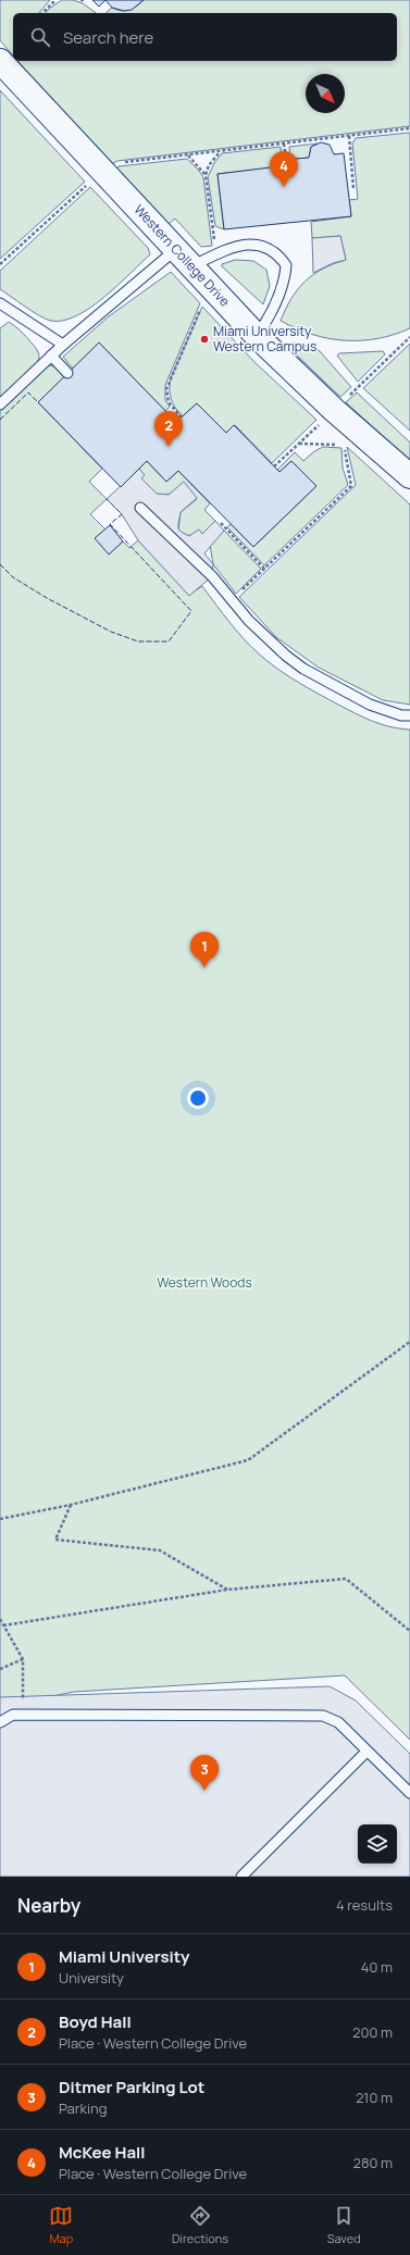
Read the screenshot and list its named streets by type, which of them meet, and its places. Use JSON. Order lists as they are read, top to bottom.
{
  "streets": {
    "street": ["Western College Drive"]
  },
  "parks": ["Western Woods"],
  "places": ["Miami University Western Campus"],
  "north": "bottom right",
  "page": {
    "search": "Search here",
    "pins": [
      "4",
      "2",
      "1",
      "3"
    ],
    "heading": ["Nearby", "4 results"],
    "list": [
      {
        "mark": "1",
        "name": "Miami University",
        "note": "University",
        "value": "40 m"
      },
      {
        "mark": "2",
        "name": "Boyd Hall",
        "note": "Place · Western College Drive",
        "value": "200 m"
      },
      {
        "mark": "3",
        "name": "Ditmer Parking Lot",
        "note": "Parking",
        "value": "210 m"
      },
      {
        "mark": "4",
        "name": "McKee Hall",
        "note": "Place · Western College Drive",
        "value": "280 m"
      }
    ],
    "nav": ["Map", "Directions", "Saved"]
  }
}
